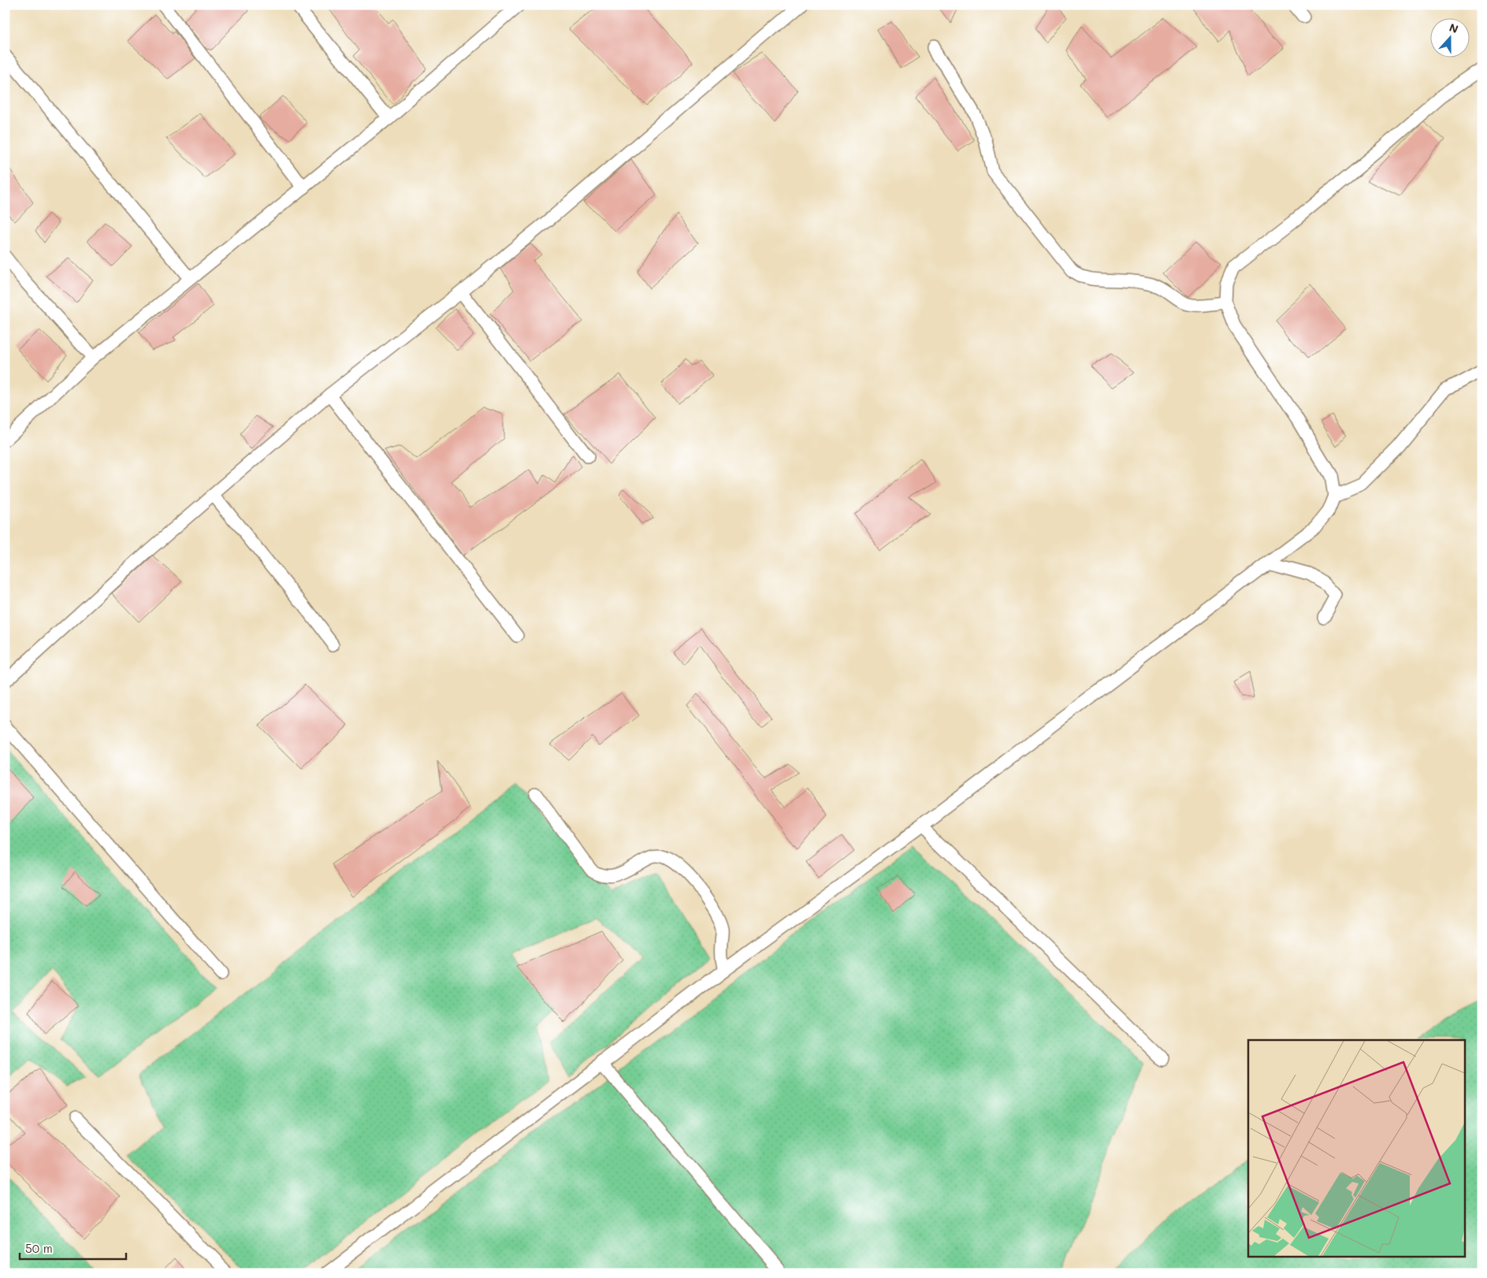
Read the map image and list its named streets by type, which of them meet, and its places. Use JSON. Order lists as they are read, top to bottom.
{
  "scale_bar": "50 m",
  "north": "top"
}
